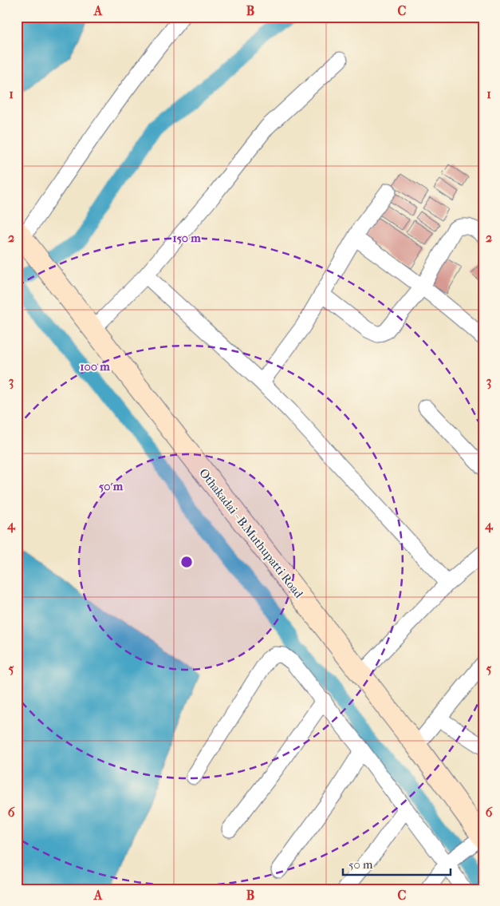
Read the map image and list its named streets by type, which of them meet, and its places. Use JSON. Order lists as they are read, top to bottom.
{
  "streets": {
    "main road": ["Othakadai - B.Muthupatti Road"]
  },
  "scale_bar": "50 m",
  "grid": {
    "columns": ["A", "B", "C"],
    "rows": [
      "1",
      "2",
      "3",
      "4",
      "5",
      "6"
    ]
  },
  "rings": ["150 m", "100 m", "50 m"]
}
